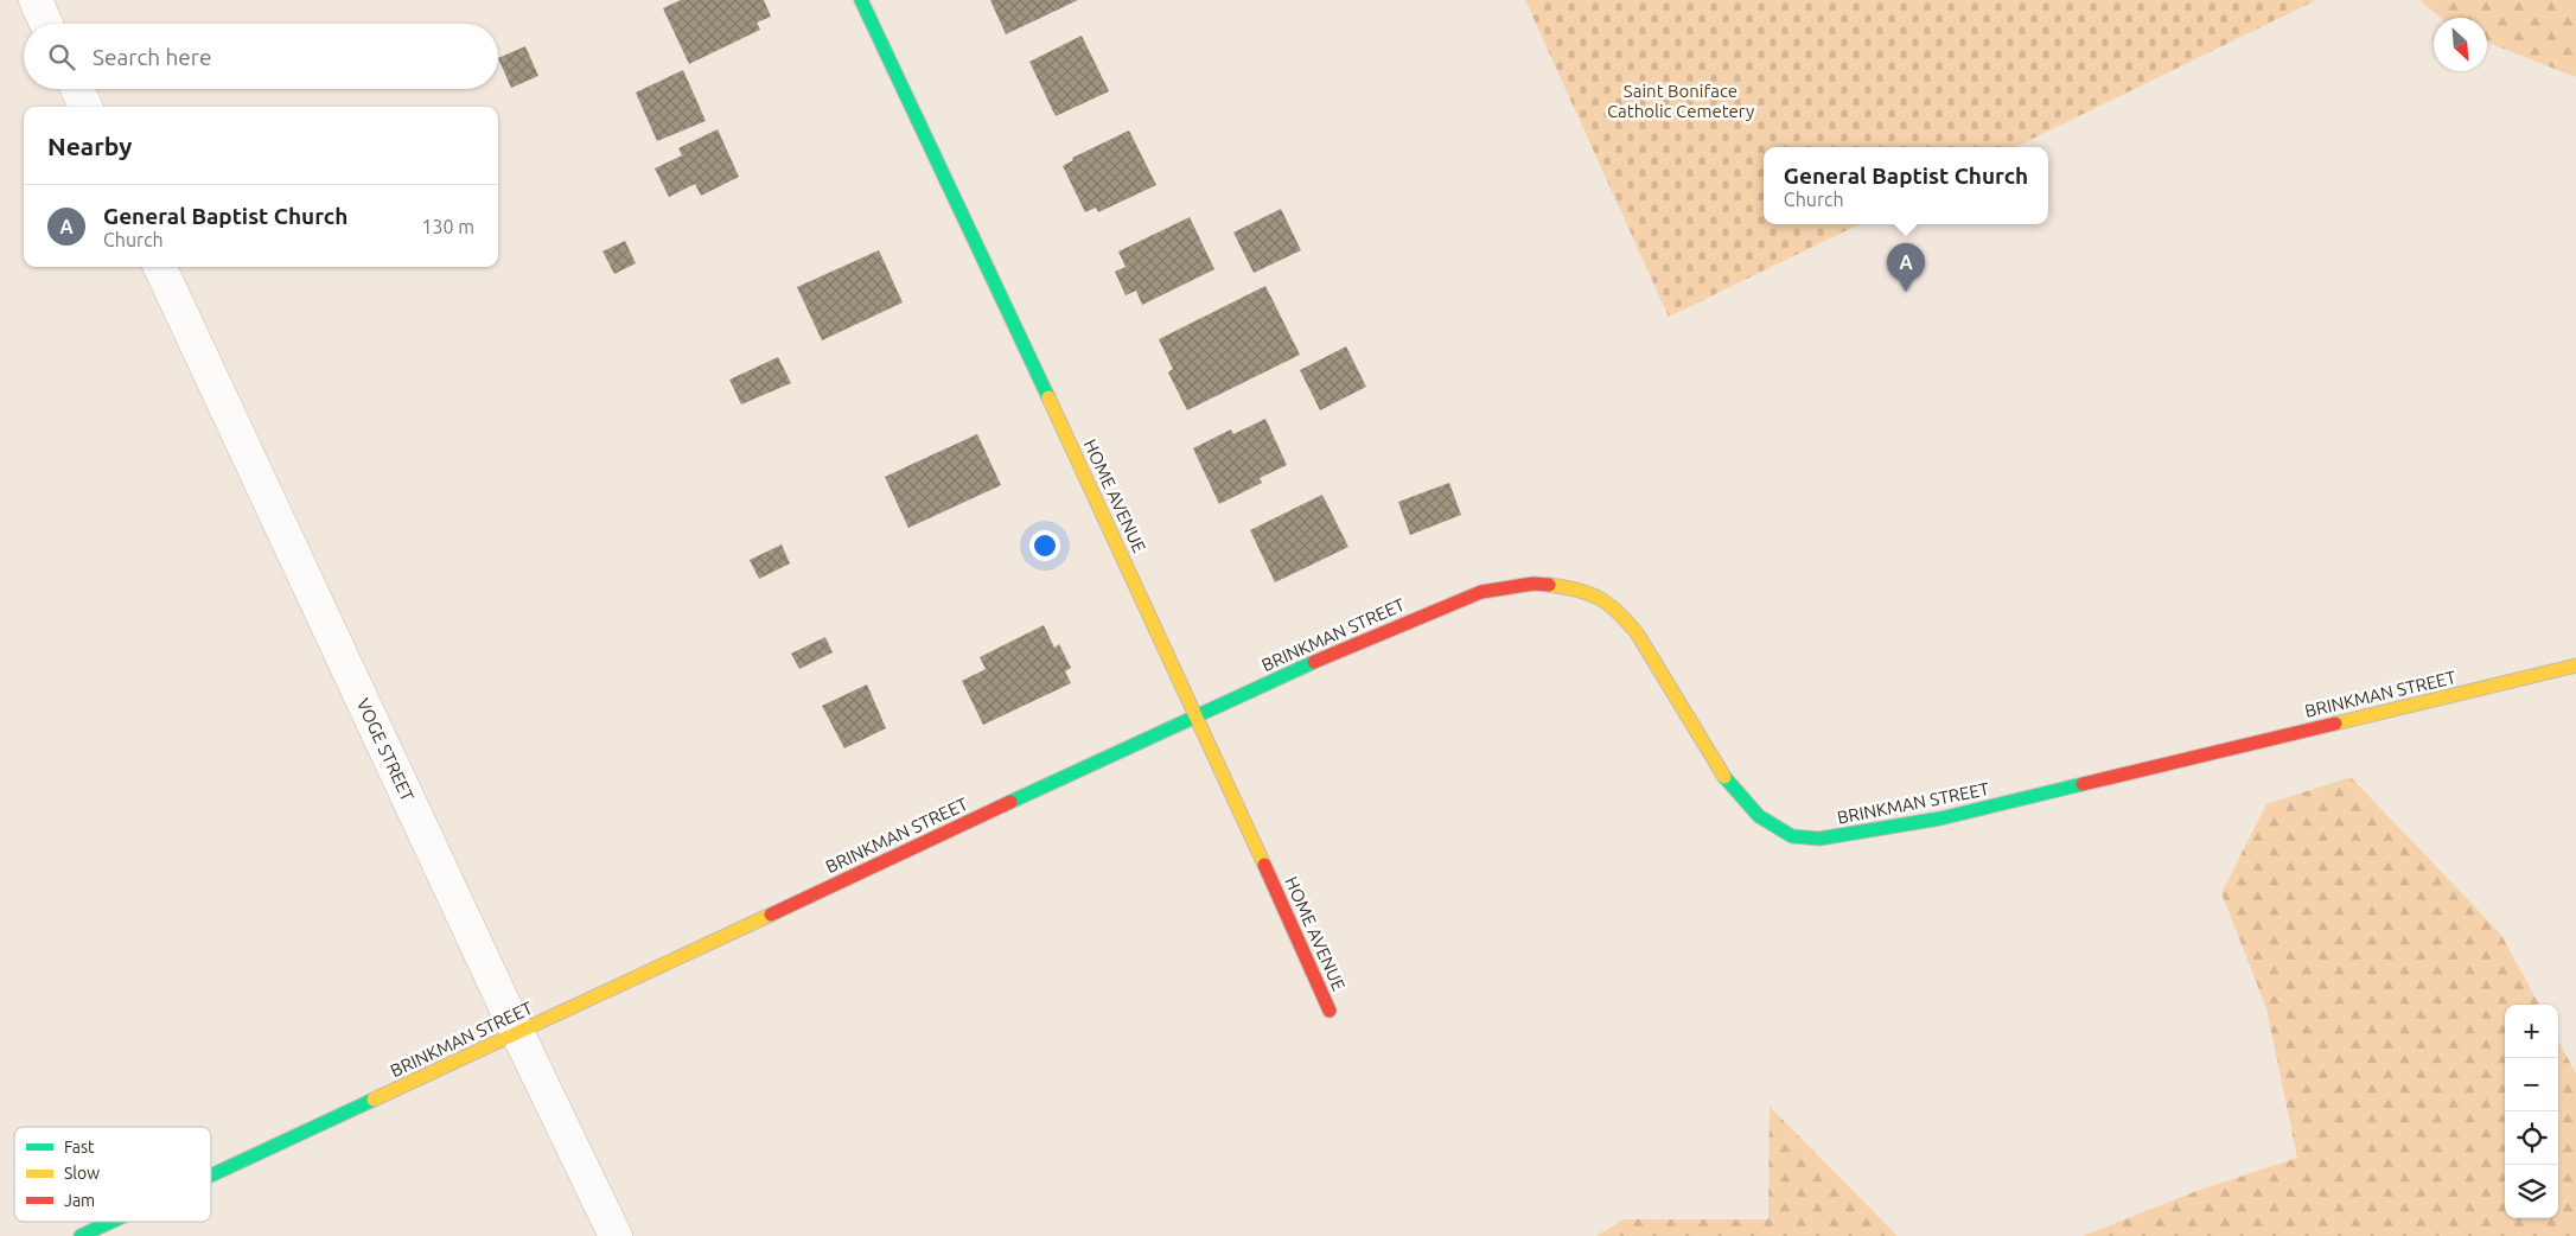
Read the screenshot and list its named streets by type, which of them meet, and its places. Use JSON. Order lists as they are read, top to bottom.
{
  "streets": {
    "street": ["HOME AVENUE", "BRINKMAN STREET", "VOGE STREET"]
  },
  "crossings": [
    ["HOME AVENUE", "BRINKMAN STREET"],
    ["BRINKMAN STREET", "VOGE STREET"]
  ],
  "parks": ["Saint Boniface Catholic Cemetery"],
  "legend": ["Fast", "Slow", "Jam"],
  "north": "bottom right",
  "page": {
    "search": "Search here",
    "heading": "Nearby",
    "popup": ["General Baptist Church", "Church"],
    "list": [
      {
        "mark": "A",
        "name": "General Baptist Church",
        "note": "Church",
        "value": "130 m"
      }
    ],
    "pins": "A",
    "map_buttons": ["+", "−"]
  }
}
